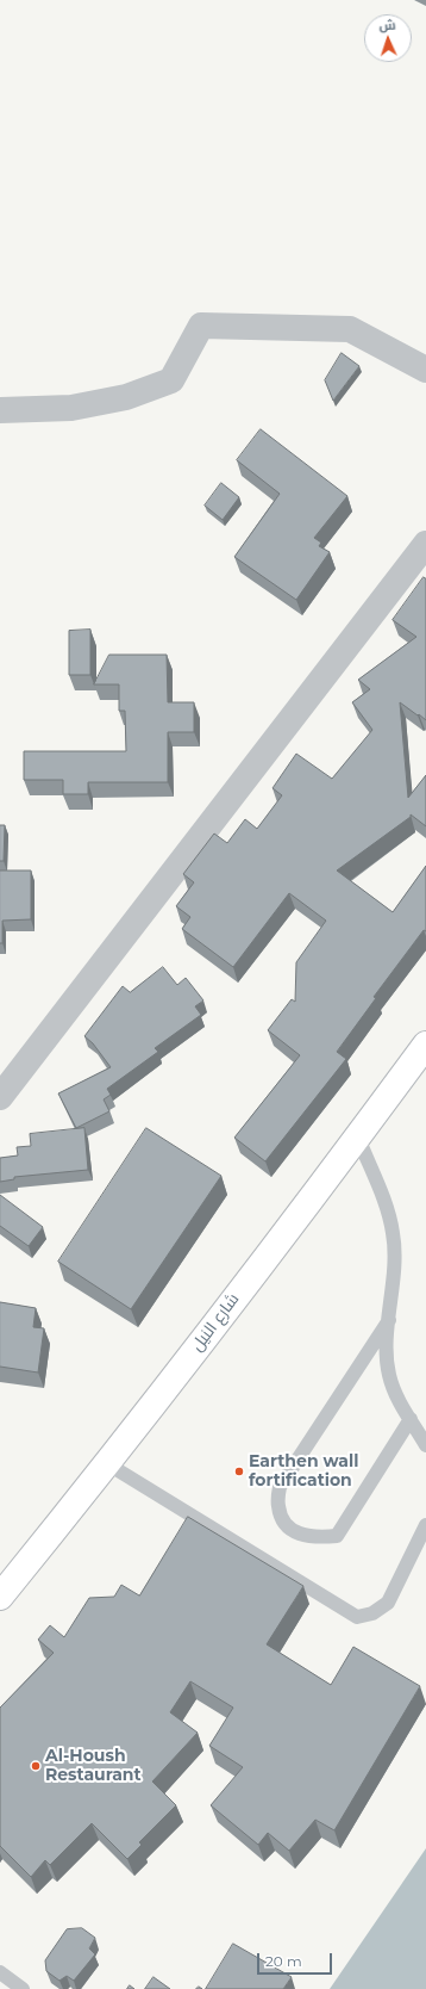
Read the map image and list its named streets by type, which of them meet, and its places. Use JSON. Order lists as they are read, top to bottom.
{
  "streets": {
    "main road": ["شارع النيل"]
  },
  "places": ["Earthen wall fortification", "Al-Housh Restaurant"],
  "scale_bar": "20 m",
  "north": "top"
}
